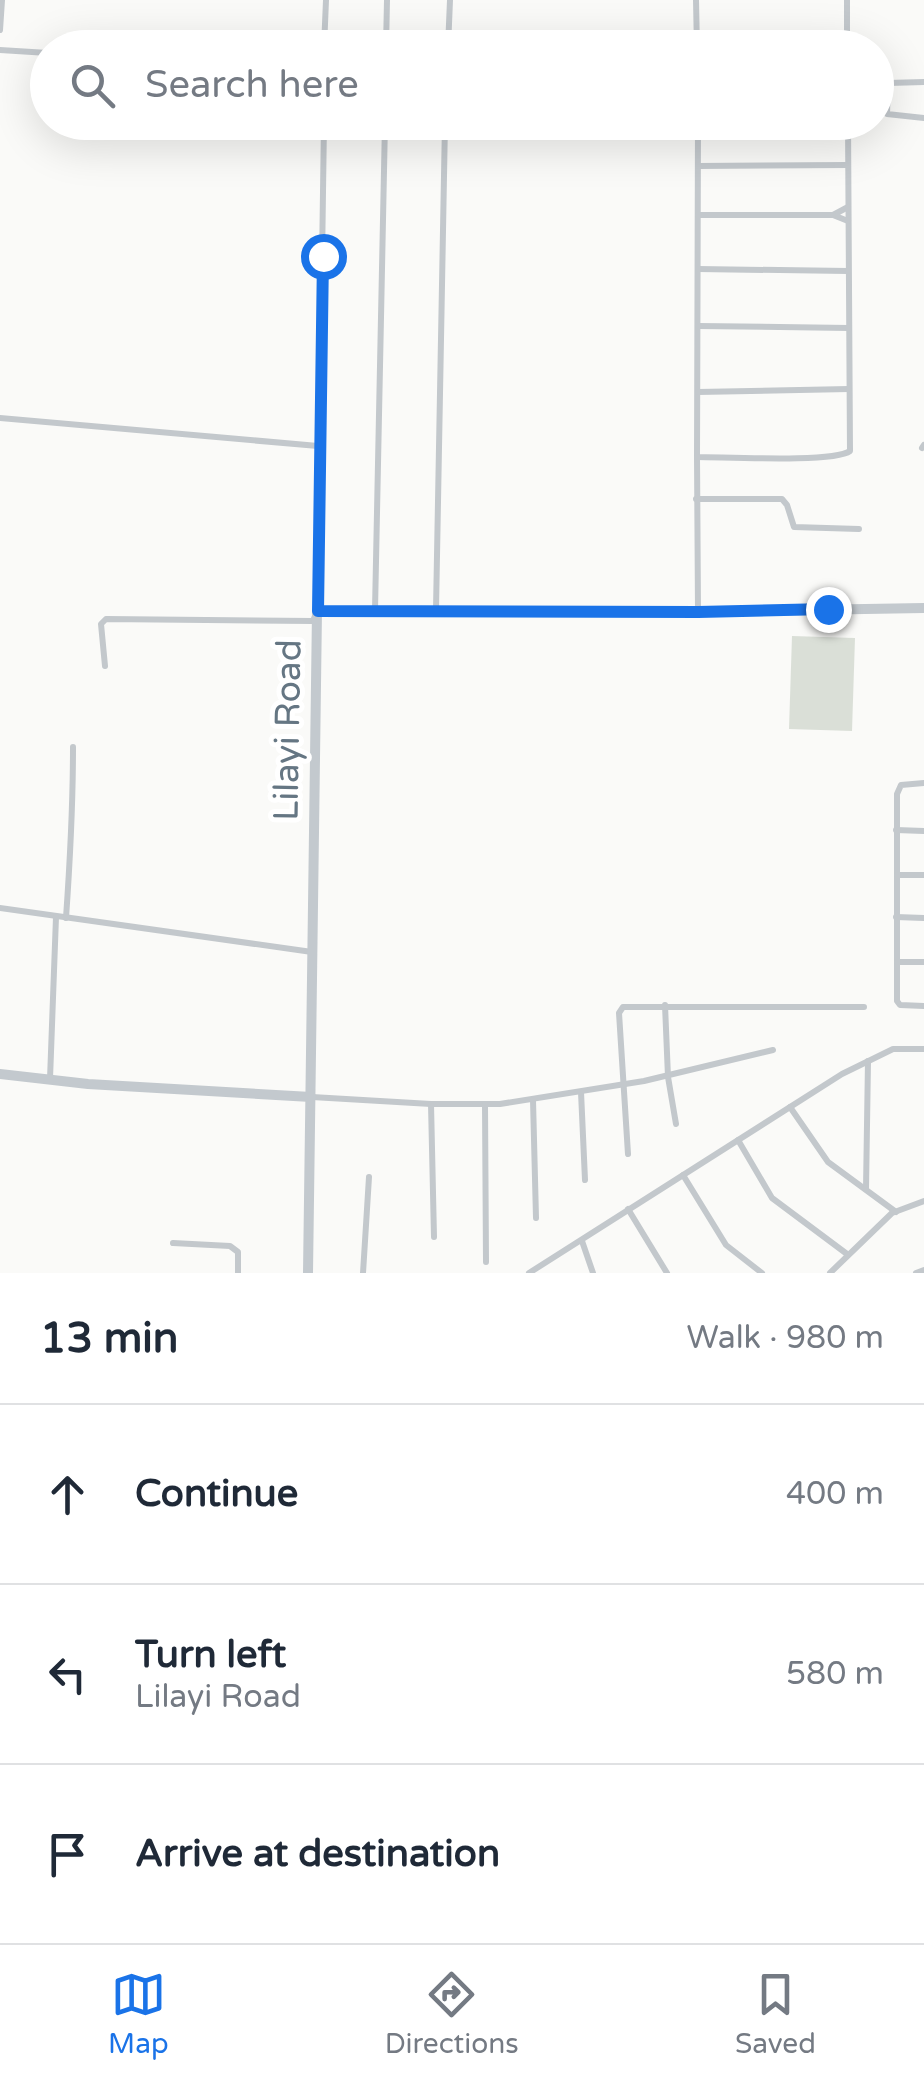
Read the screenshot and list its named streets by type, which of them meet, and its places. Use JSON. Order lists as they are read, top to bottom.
{
  "streets": {
    "street": ["Lilayi Road"]
  },
  "page": {
    "search": "Search here",
    "heading": ["13 min", "Walk · 980 m"],
    "list": [
      ["Continue", "400 m"],
      ["Turn left", "Lilayi Road", "580 m"],
      "Arrive at destination"
    ],
    "nav": ["Map", "Directions", "Saved"]
  }
}
